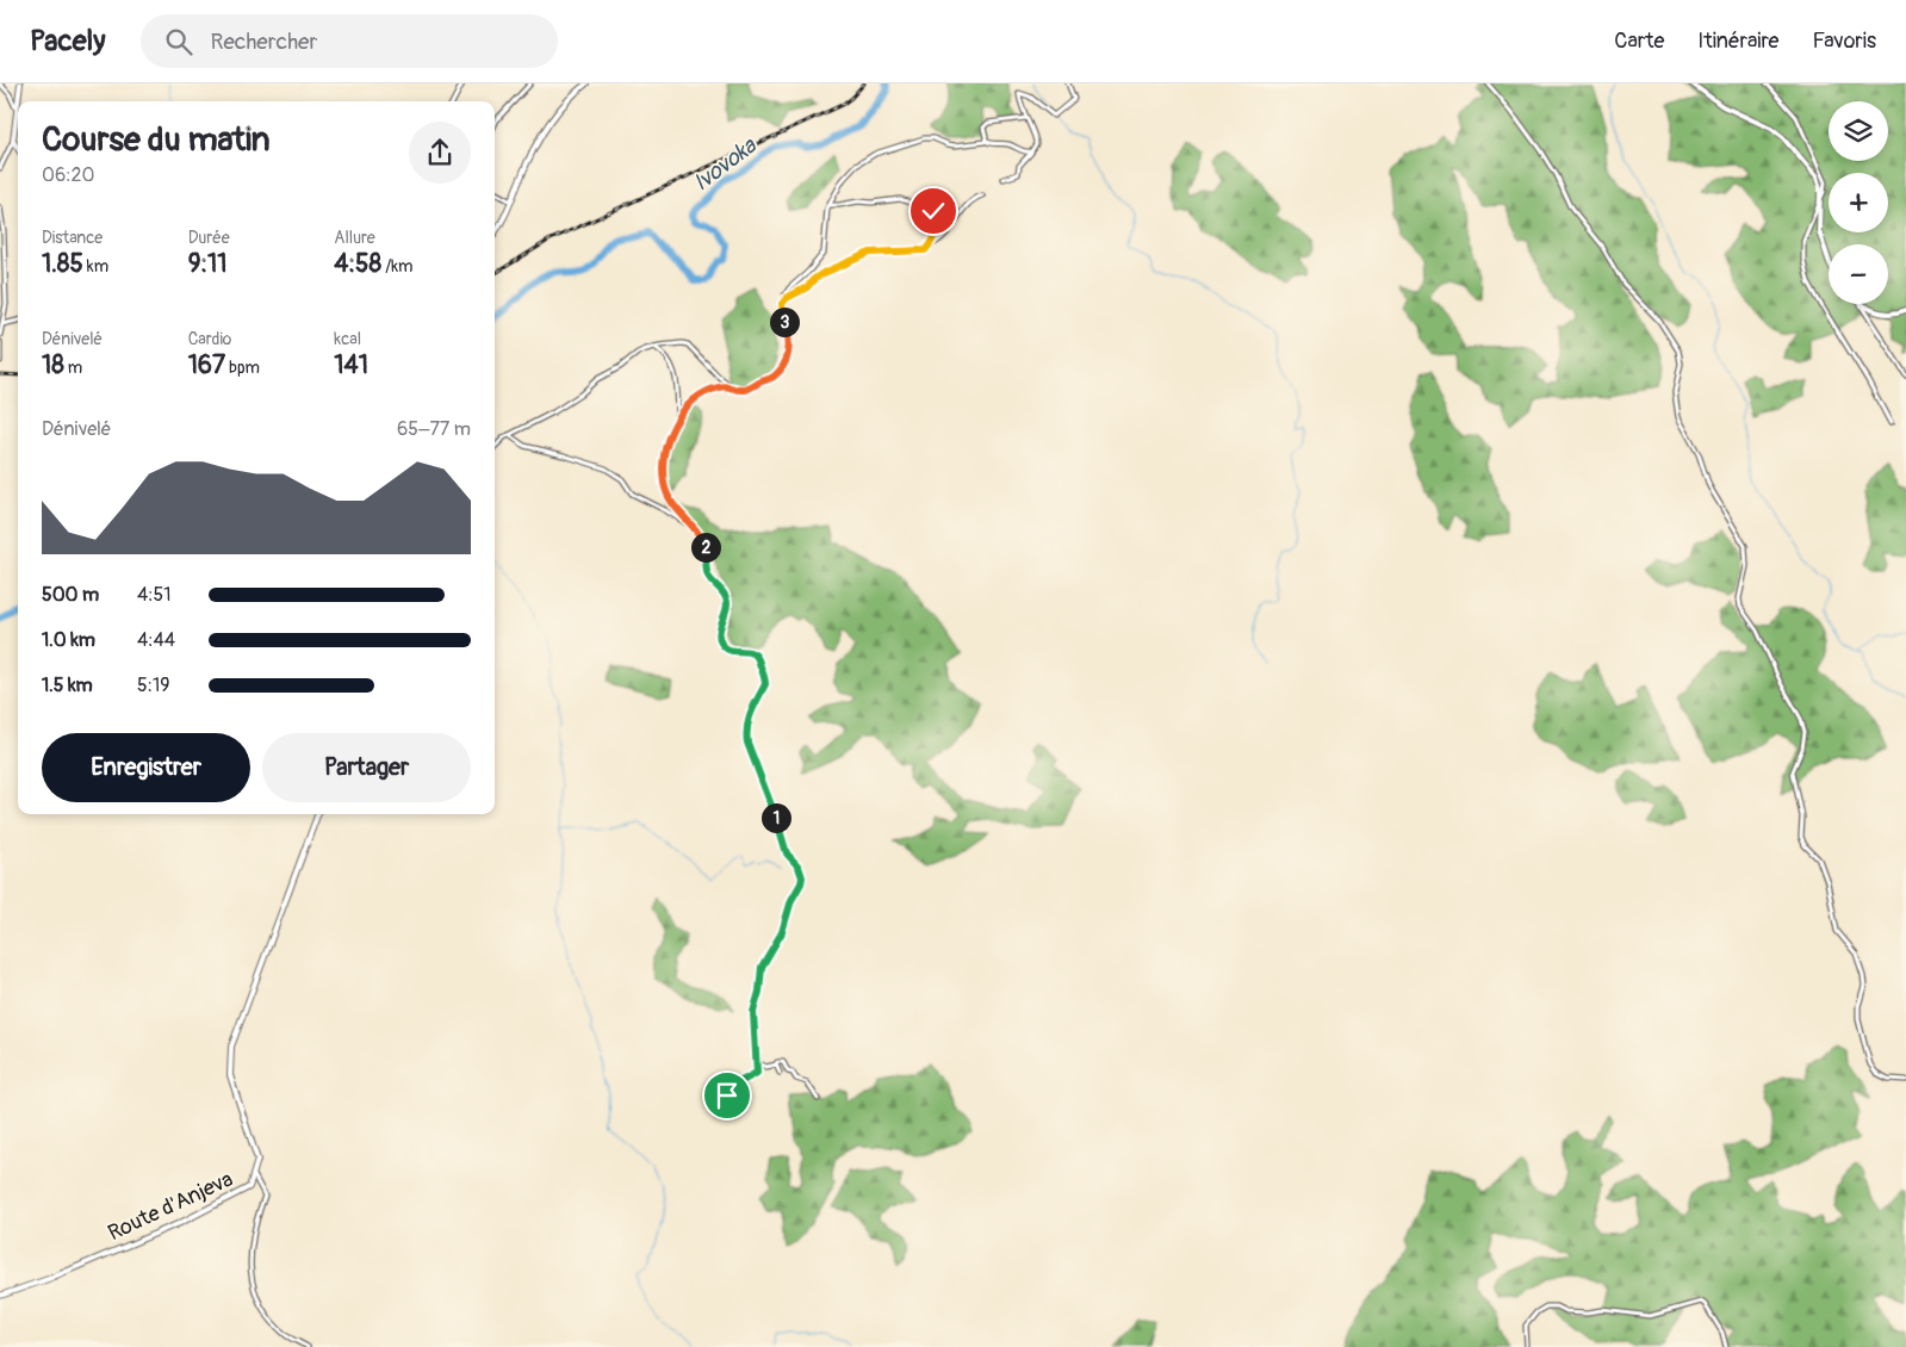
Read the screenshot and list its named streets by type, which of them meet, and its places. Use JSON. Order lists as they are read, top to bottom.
{
  "streets": {
    "street": ["Route d'Anjeva"]
  },
  "water": ["Ivovoka"],
  "page": {
    "header": "Pacely",
    "search": "Rechercher",
    "nav": ["Carte", "Itinéraire", "Favoris"],
    "map_buttons": ["+", "−"],
    "heading": ["Course du matin", "06:20"],
    "stats": [
      ["Distance", "1.85 km"],
      ["Durée", "9:11"],
      ["Allure", "4:58 /km"],
      ["Dénivelé", "18 m"],
      ["Cardio", "167 bpm"],
      ["kcal", "141"]
    ],
    "pins": ["3", "2", "1"],
    "chart": ["Dénivelé", "65–77 m"],
    "list": [
      {
        "name": "500 m",
        "note": "4:51"
      },
      {
        "name": "1.0 km",
        "note": "4:44"
      },
      {
        "name": "1.5 km",
        "note": "5:19"
      }
    ],
    "buttons": ["Enregistrer", "Partager"]
  }
}
